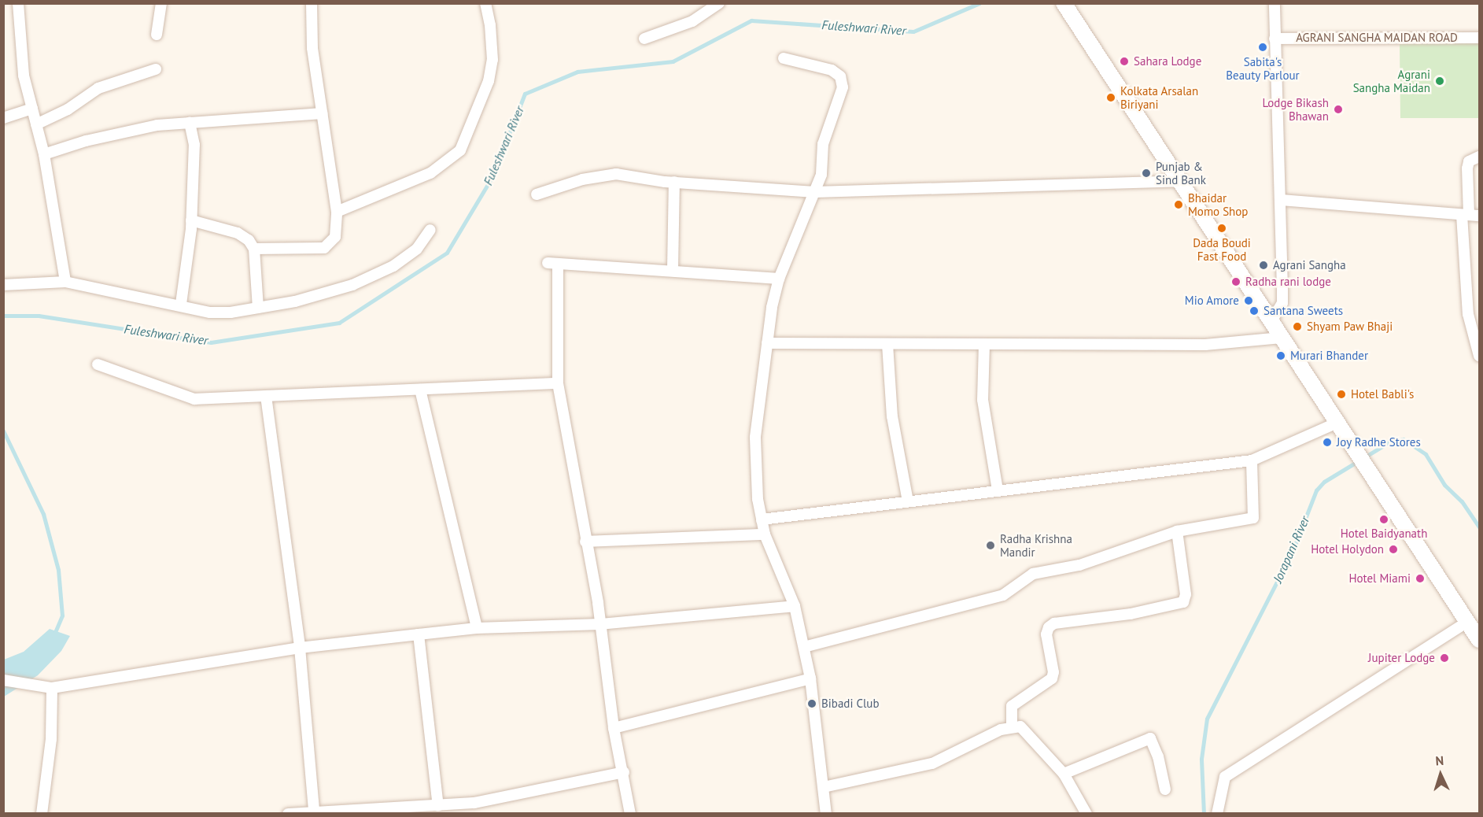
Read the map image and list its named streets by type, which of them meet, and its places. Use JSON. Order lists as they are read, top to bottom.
{
  "streets": {
    "street": ["AGRANI SANGHA MAIDAN ROAD"]
  },
  "water": ["Fuleshwari River", "Jorapani River"],
  "places": [
    "Sabita's Beauty Parlour",
    "Sahara Lodge",
    "Agrani Sangha Maidan",
    "Kolkata Arsalan Biriyani",
    "Lodge Bikash Bhawan",
    "Punjab & Sind Bank",
    "Bhaidar Momo Shop",
    "Dada Boudi Fast Food",
    "Agrani Sangha",
    "Radha rani lodge",
    "Mio Amore",
    "Santana Sweets",
    "Shyam Paw Bhaji",
    "Murari Bhander",
    "Hotel Babli's",
    "Joy Radhe Stores",
    "Hotel Baidyanath",
    "Radha Krishna Mandir",
    "Hotel Holydon",
    "Hotel Miami",
    "Jupiter Lodge",
    "Bibadi Club"
  ],
  "north": "top"
}
